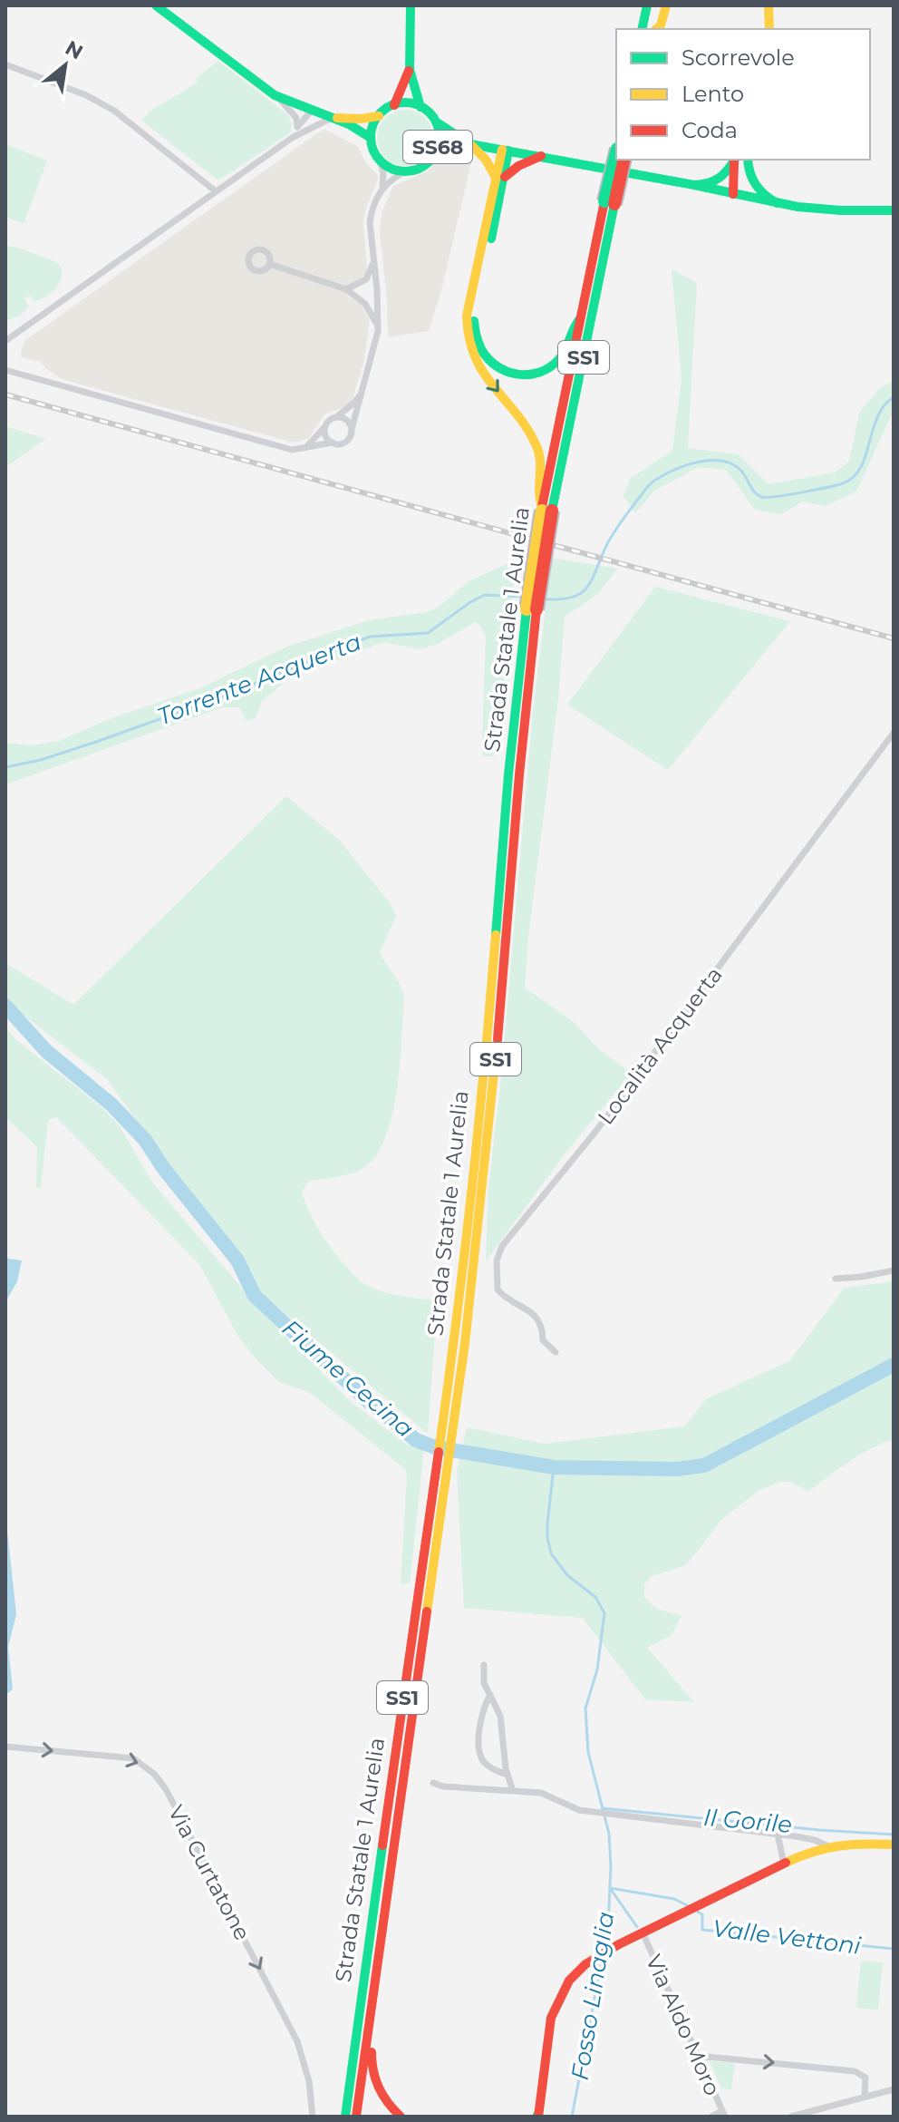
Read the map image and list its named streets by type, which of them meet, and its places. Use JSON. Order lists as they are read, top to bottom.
{
  "streets": {
    "main road": ["SS68", "SS1", "Strada Statale 1 Aurelia"],
    "street": ["Località Acquerta", "Via Curtatone", "Via Aldo Moro"]
  },
  "crossings": [
    ["SS1", "Strada Statale 1 Aurelia"]
  ],
  "one_way": ["Via Curtatone"],
  "water": [
    "Torrente Acquerta",
    "Fiume Cecina",
    "Il Gorile",
    "Valle Vettoni",
    "Fosso Linaglia"
  ],
  "legend": ["Scorrevole", "Lento", "Coda"],
  "north": "top right"
}
